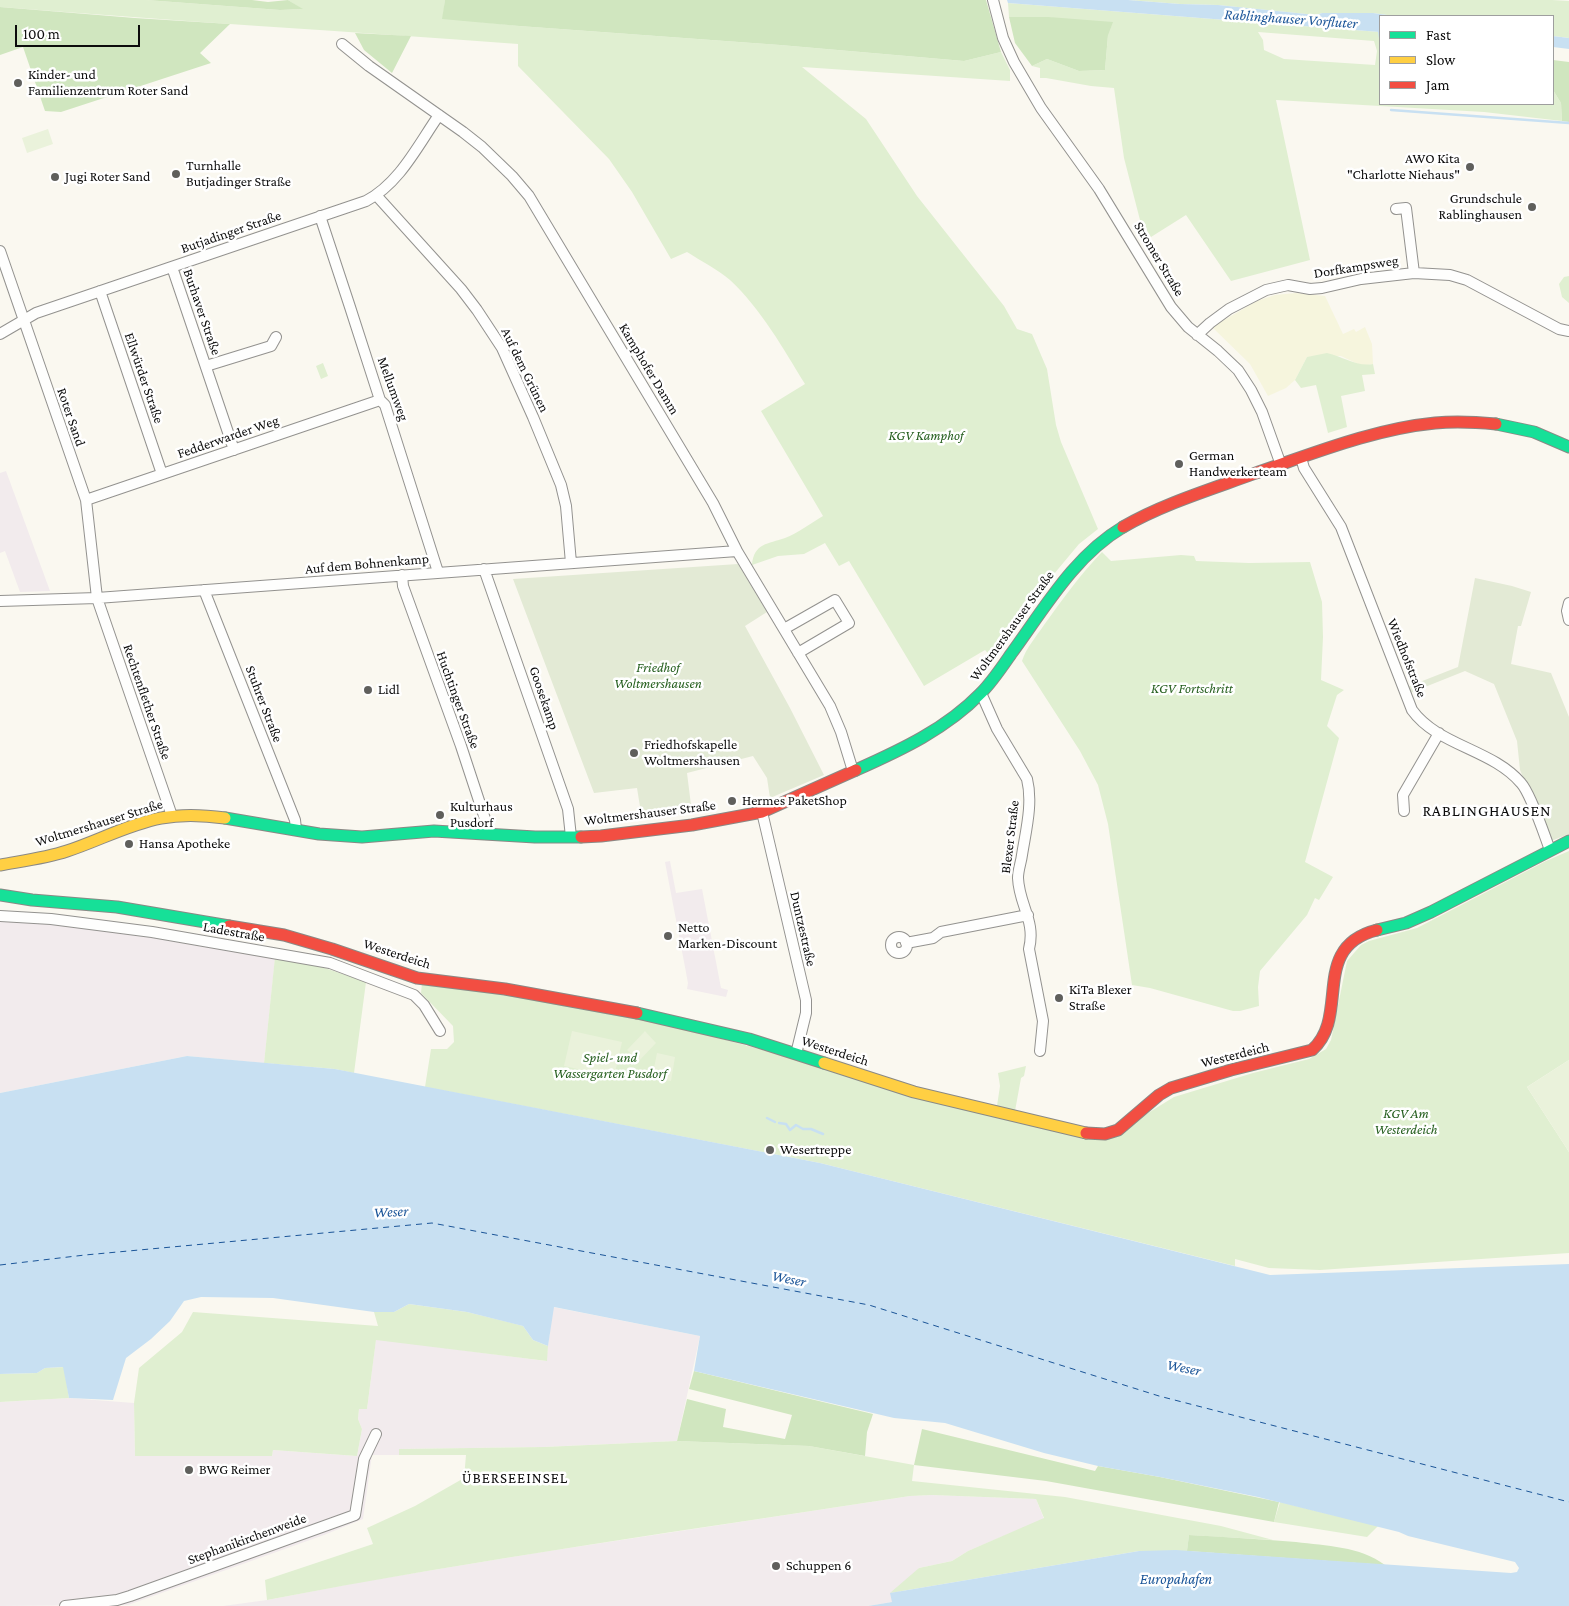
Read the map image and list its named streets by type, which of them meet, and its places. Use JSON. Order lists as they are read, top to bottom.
{
  "streets": {
    "street": [
      "Butjadinger Straße",
      "Stromer Straße",
      "Dorfkampsweg",
      "Burhaver Straße",
      "Kamphofer Damm",
      "Auf dem Grünen",
      "Ellwürder Straße",
      "Mellumweg",
      "Roter Sand",
      "Fedderwarder Weg",
      "Auf dem Bohnenkamp",
      "Woltmershauser Straße",
      "Wiedhofstraße",
      "Goosekamp",
      "Huchtinger Straße",
      "Rechtenflether Straße",
      "Stuhrer Straße",
      "Blexer Straße",
      "Duntzestraße",
      "Ladestraße",
      "Westerdeich",
      "Stephanikirchenweide"
    ]
  },
  "crossings": [
    ["Butjadinger Straße", "Burhaver Straße"],
    ["Butjadinger Straße", "Kamphofer Damm"],
    ["Butjadinger Straße", "Auf dem Grünen"],
    ["Butjadinger Straße", "Ellwürder Straße"],
    ["Butjadinger Straße", "Mellumweg"],
    ["Butjadinger Straße", "Roter Sand"],
    ["Stromer Straße", "Dorfkampsweg"],
    ["Stromer Straße", "Woltmershauser Straße"],
    ["Burhaver Straße", "Fedderwarder Weg"],
    ["Kamphofer Damm", "Auf dem Bohnenkamp"],
    ["Kamphofer Damm", "Woltmershauser Straße"],
    ["Auf dem Grünen", "Auf dem Bohnenkamp"],
    ["Ellwürder Straße", "Fedderwarder Weg"],
    ["Mellumweg", "Fedderwarder Weg"],
    ["Mellumweg", "Auf dem Bohnenkamp"],
    ["Roter Sand", "Fedderwarder Weg"],
    ["Roter Sand", "Auf dem Bohnenkamp"],
    ["Roter Sand", "Rechtenflether Straße"],
    ["Auf dem Bohnenkamp", "Goosekamp"],
    ["Auf dem Bohnenkamp", "Huchtinger Straße"],
    ["Auf dem Bohnenkamp", "Rechtenflether Straße"],
    ["Auf dem Bohnenkamp", "Stuhrer Straße"],
    ["Woltmershauser Straße", "Wiedhofstraße"],
    ["Woltmershauser Straße", "Goosekamp"],
    ["Woltmershauser Straße", "Huchtinger Straße"],
    ["Woltmershauser Straße", "Rechtenflether Straße"],
    ["Woltmershauser Straße", "Stuhrer Straße"],
    ["Woltmershauser Straße", "Blexer Straße"],
    ["Woltmershauser Straße", "Duntzestraße"],
    ["Wiedhofstraße", "Westerdeich"],
    ["Duntzestraße", "Westerdeich"]
  ],
  "districts": ["RABLINGHAUSEN", "ÜBERSEEINSEL"],
  "water": ["Rablinghauser Vorfluter", "Weser", "Europahafen"],
  "parks": [
    "KGV Kamphof",
    "Friedhof Woltmershausen",
    "KGV Fortschritt",
    "Spiel- und Wassergarten Pusdorf",
    "KGV Am Westerdeich"
  ],
  "places": [
    "Kinder- und Familienzentrum Roter Sand",
    "AWO Kita \"Charlotte Niehaus\"",
    "Turnhalle Butjadinger Straße",
    "Jugi Roter Sand",
    "Grundschule Rablinghausen",
    "German Handwerkerteam",
    "Lidl",
    "Friedhofskapelle Woltmershausen",
    "Hermes PaketShop",
    "Kulturhaus Pusdorf",
    "Hansa Apotheke",
    "Netto Marken-Discount",
    "KiTa Blexer Straße",
    "Wesertreppe",
    "BWG Reimer",
    "Schuppen 6"
  ],
  "legend": ["Fast", "Slow", "Jam"],
  "scale_bar": "100 m"
}
